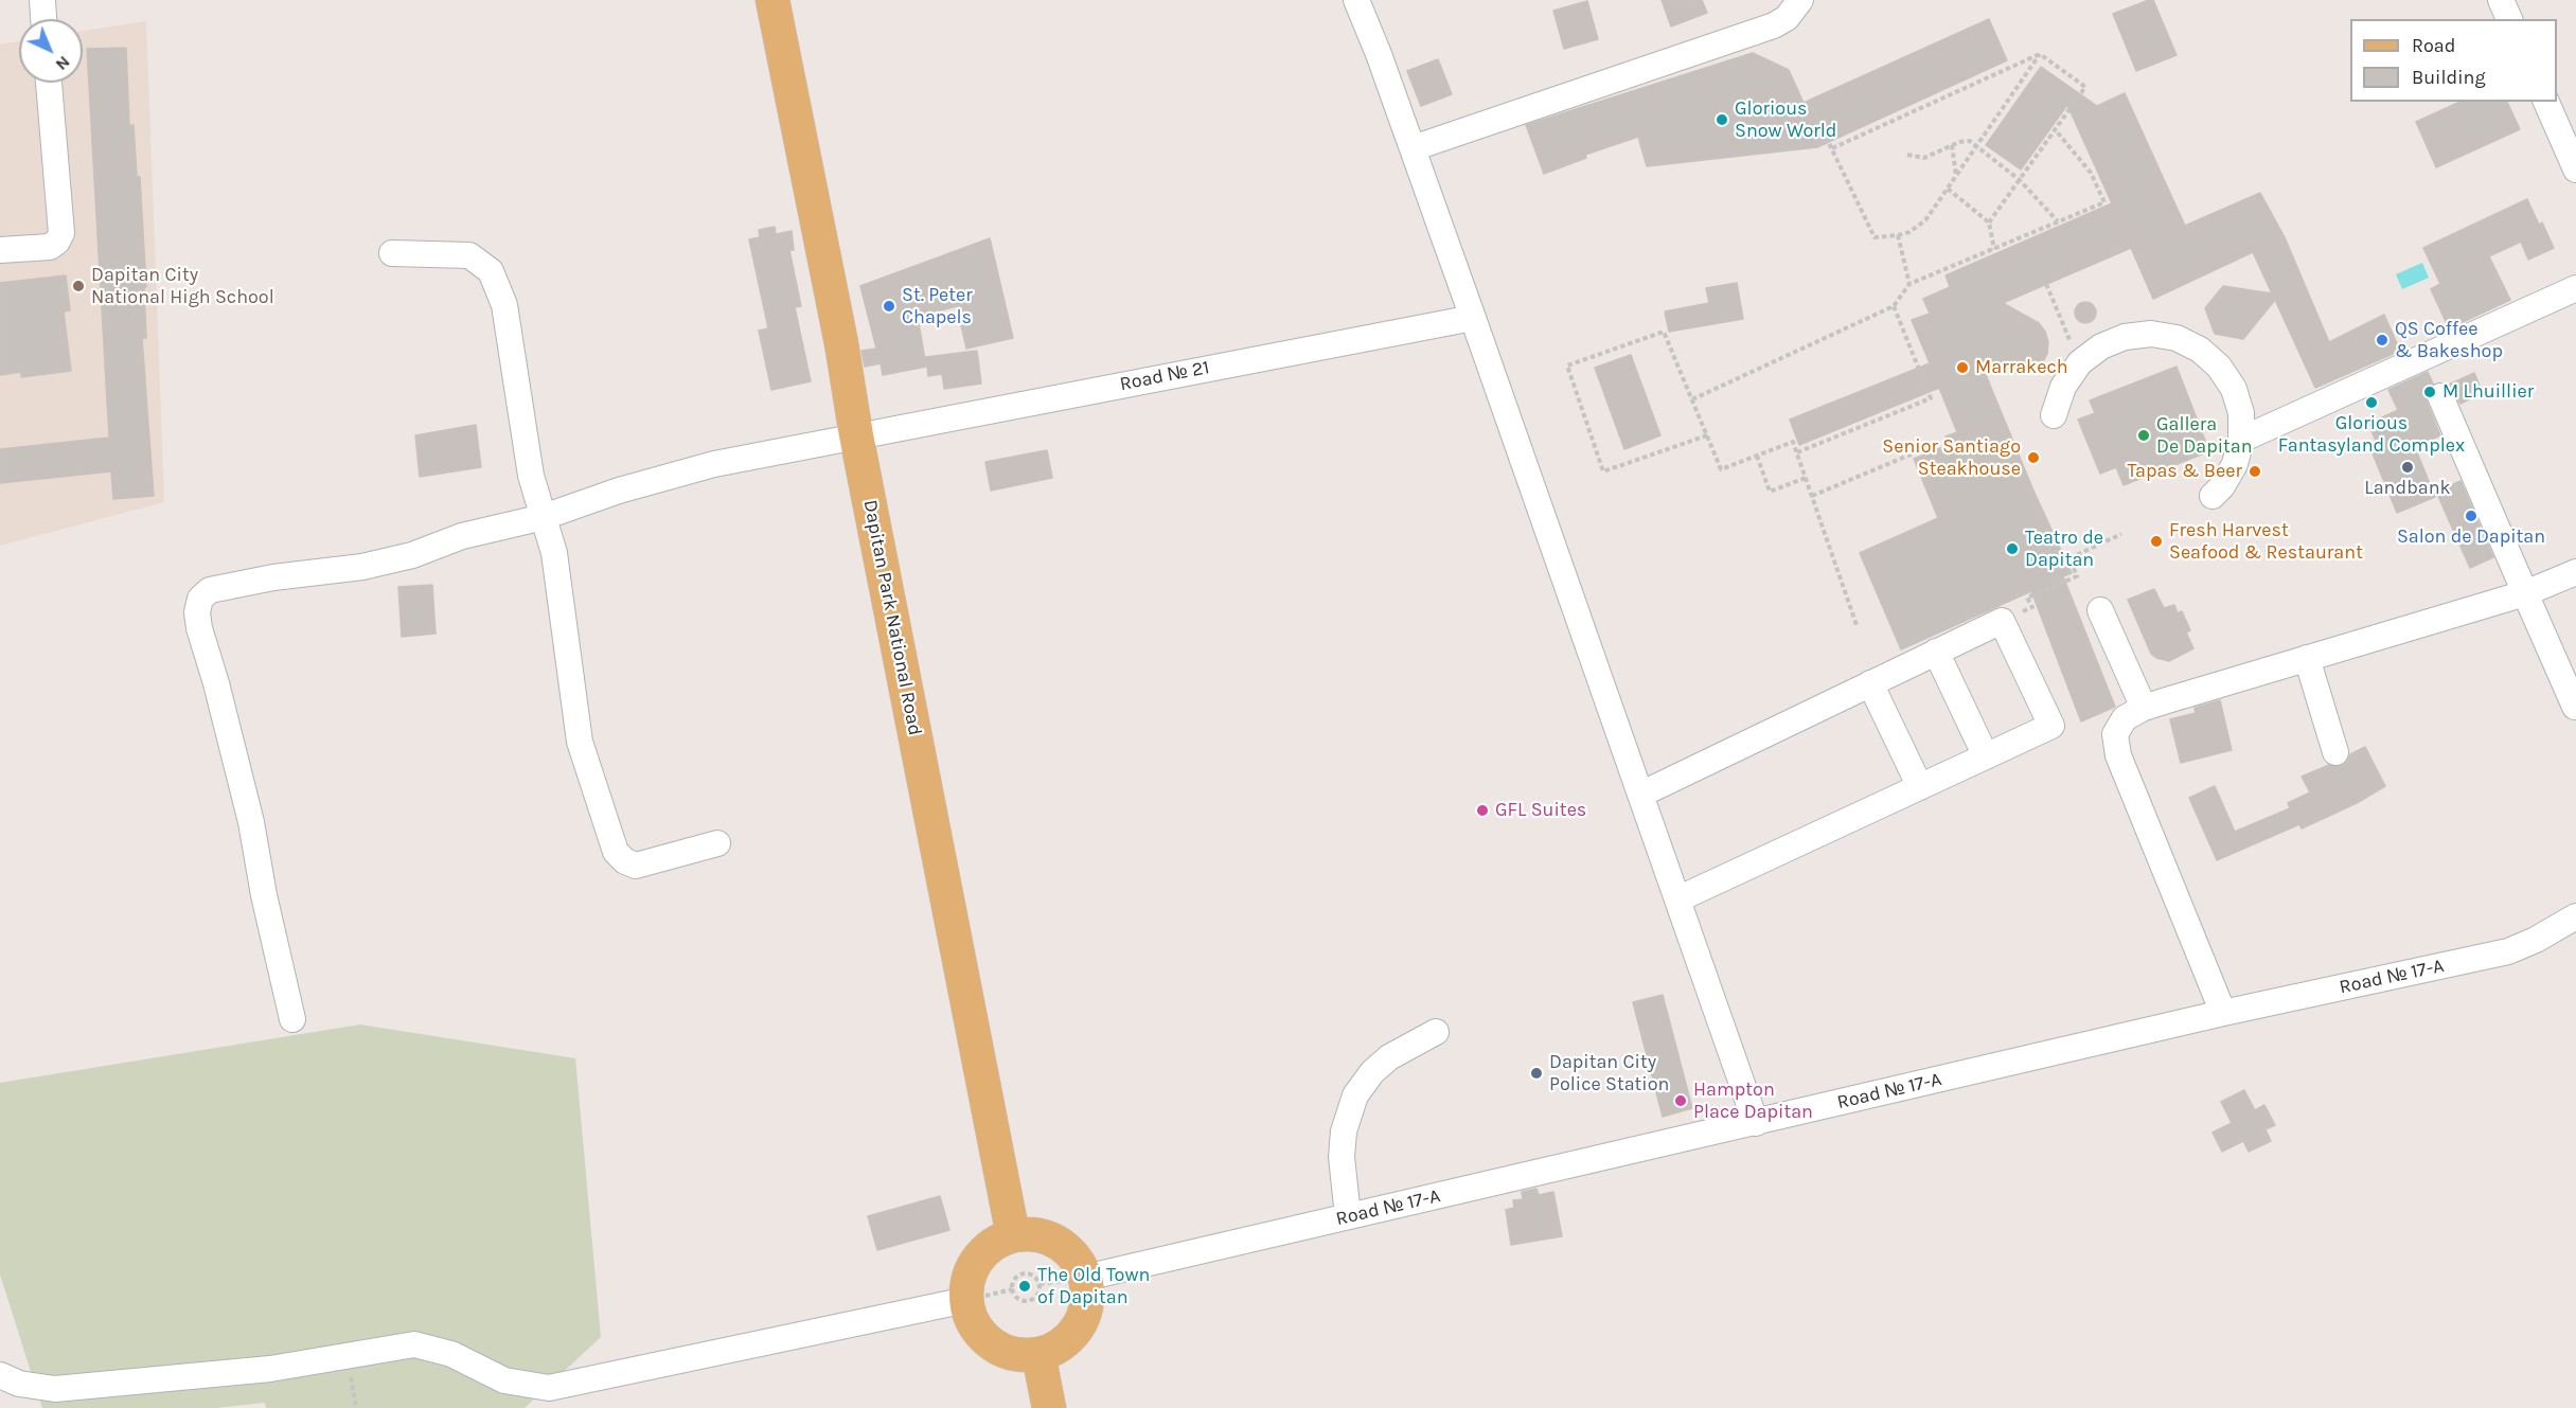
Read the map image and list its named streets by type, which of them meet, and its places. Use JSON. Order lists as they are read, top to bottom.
{
  "streets": {
    "main road": ["Dapitan Park National Road"],
    "street": ["Road № 21", "Road № 17-A"]
  },
  "crossings": [
    ["Road № 21", "Dapitan Park National Road"]
  ],
  "places": [
    "Glorious Snow World",
    "Dapitan City National High School",
    "St. Peter Chapels",
    "QS Coffee & Bakeshop",
    "Marrakech",
    "M Lhuillier",
    "Glorious Fantasyland Complex",
    "Gallera De Dapitan",
    "Senior Santiago Steakhouse",
    "Landbank",
    "Tapas & Beer",
    "Salon de Dapitan",
    "Fresh Harvest Seafood & Restaurant",
    "Teatro de Dapitan",
    "GFL Suites",
    "Dapitan City Police Station",
    "Hampton Place Dapitan",
    "The Old Town of Dapitan"
  ],
  "legend": ["Road", "Building"],
  "north": "bottom right"
}
